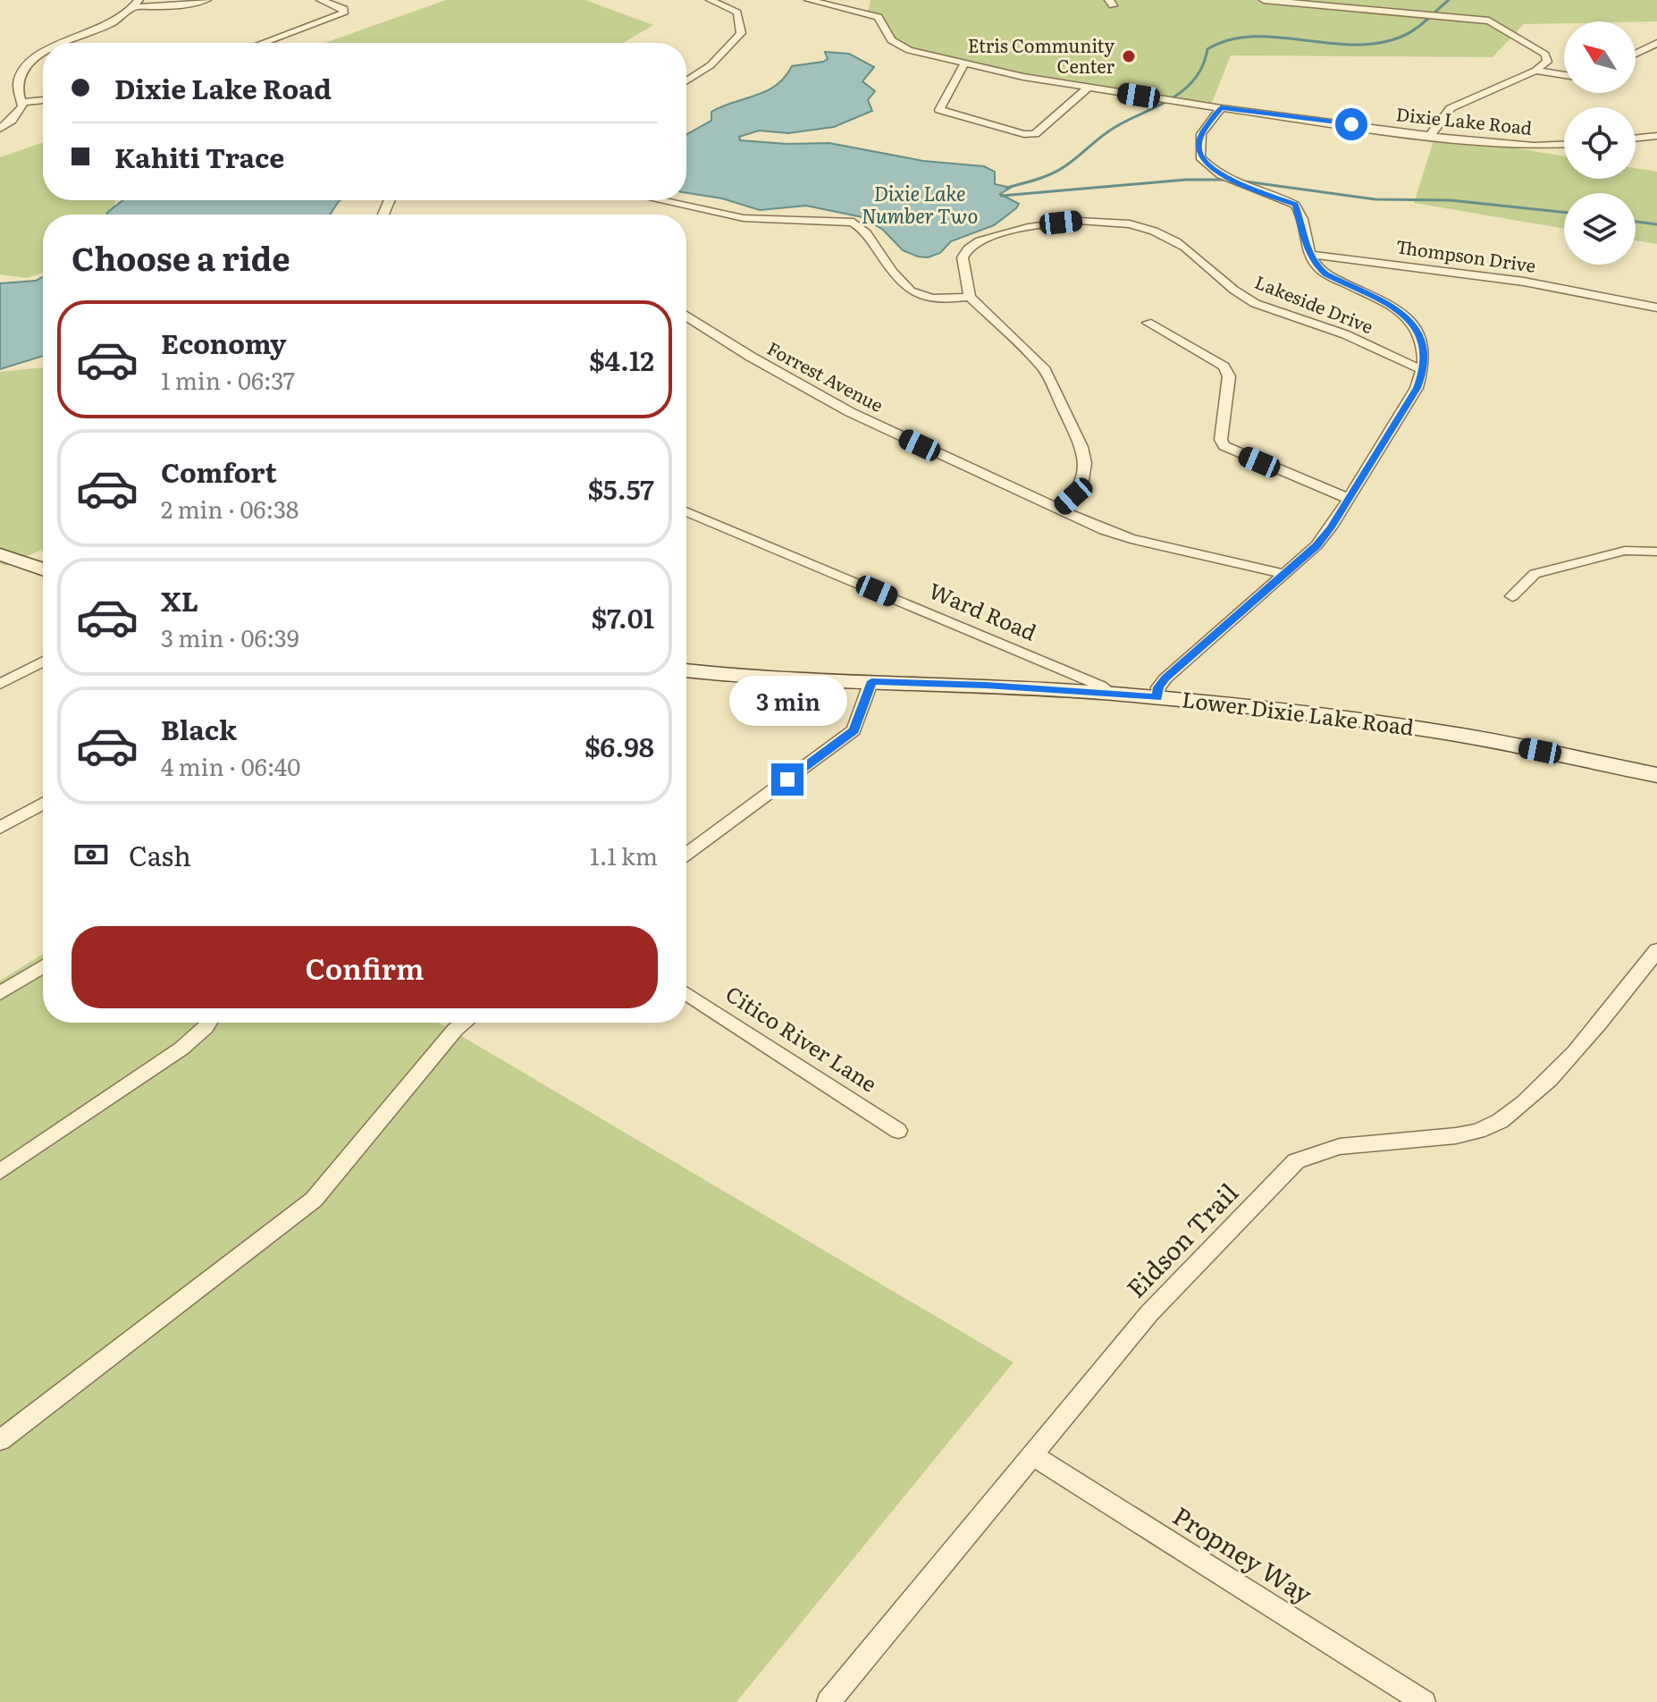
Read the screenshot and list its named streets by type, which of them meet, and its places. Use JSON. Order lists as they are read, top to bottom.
{
  "streets": {
    "street": [
      "Dixie Lake Road",
      "Thompson Drive",
      "Lakeside Drive",
      "Forrest Avenue",
      "Ward Road",
      "Lower Dixie Lake Road",
      "Citico River Lane",
      "Eidson Trail",
      "Propney Way"
    ]
  },
  "crossings": [
    ["Ward Road", "Lower Dixie Lake Road"],
    ["Eidson Trail", "Propney Way"]
  ],
  "water": ["Dixie Lake Number Two"],
  "places": ["Etris Community Center"],
  "north": "top left",
  "page": {
    "banner": ["Dixie Lake Road", "Kahiti Trace"],
    "heading": "Choose a ride",
    "list": [
      {
        "name": "Economy",
        "note": "1 min · 06:37",
        "value": "$4.12"
      },
      {
        "name": "Comfort",
        "note": "2 min · 06:38",
        "value": "$5.57"
      },
      {
        "name": "XL",
        "note": "3 min · 06:39",
        "value": "$7.01"
      },
      {
        "name": "Black",
        "note": "4 min · 06:40",
        "value": "$6.98"
      }
    ],
    "bubble": "3 min",
    "pay": ["Cash", "1.1 km"],
    "buttons": "Confirm"
  }
}
